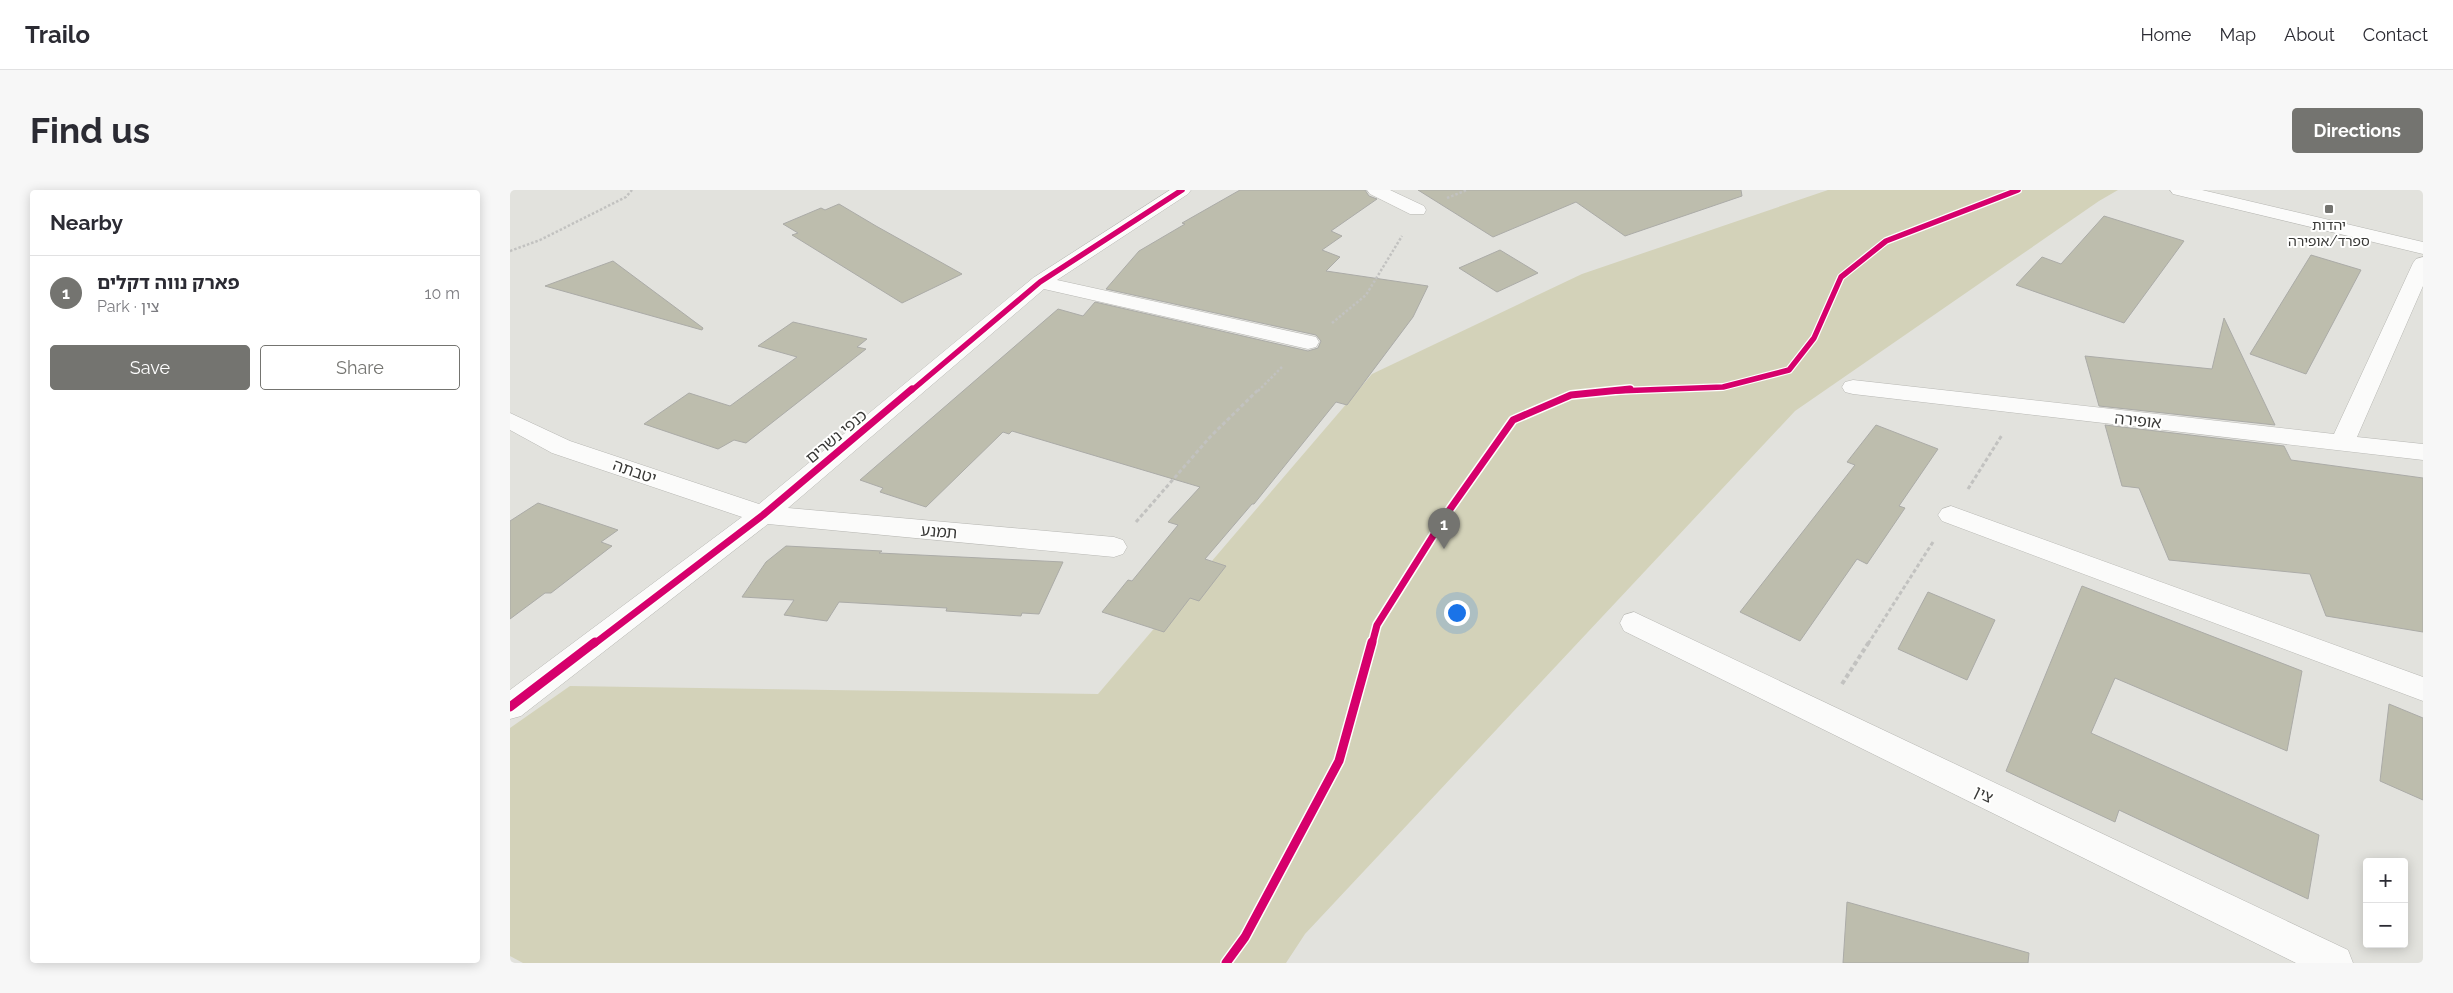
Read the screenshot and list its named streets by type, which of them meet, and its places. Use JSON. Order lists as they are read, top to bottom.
{
  "streets": {
    "street": [
      "אופירה",
      "כנפי נשרים",
      "יטבתה",
      "תמנע",
      "צין"
    ]
  },
  "crossings": [
    ["כנפי נשרים", "יטבתה"],
    ["כנפי נשרים", "תמנע"],
    ["יטבתה", "תמנע"]
  ],
  "places": {
    "transit": ["יהדות ספרד/אופירה"]
  },
  "page": {
    "header": "Trailo",
    "nav": [
      "Home",
      "Map",
      "About",
      "Contact"
    ],
    "buttons": [
      "Directions",
      ["Save", "Share"]
    ],
    "title": "Find us",
    "heading": "Nearby",
    "list": [
      {
        "mark": "1",
        "name": "פארק נווה דקלים",
        "note": "Park · צין",
        "value": "10 m"
      }
    ],
    "pins": "1",
    "map_buttons": ["+", "−"]
  }
}
